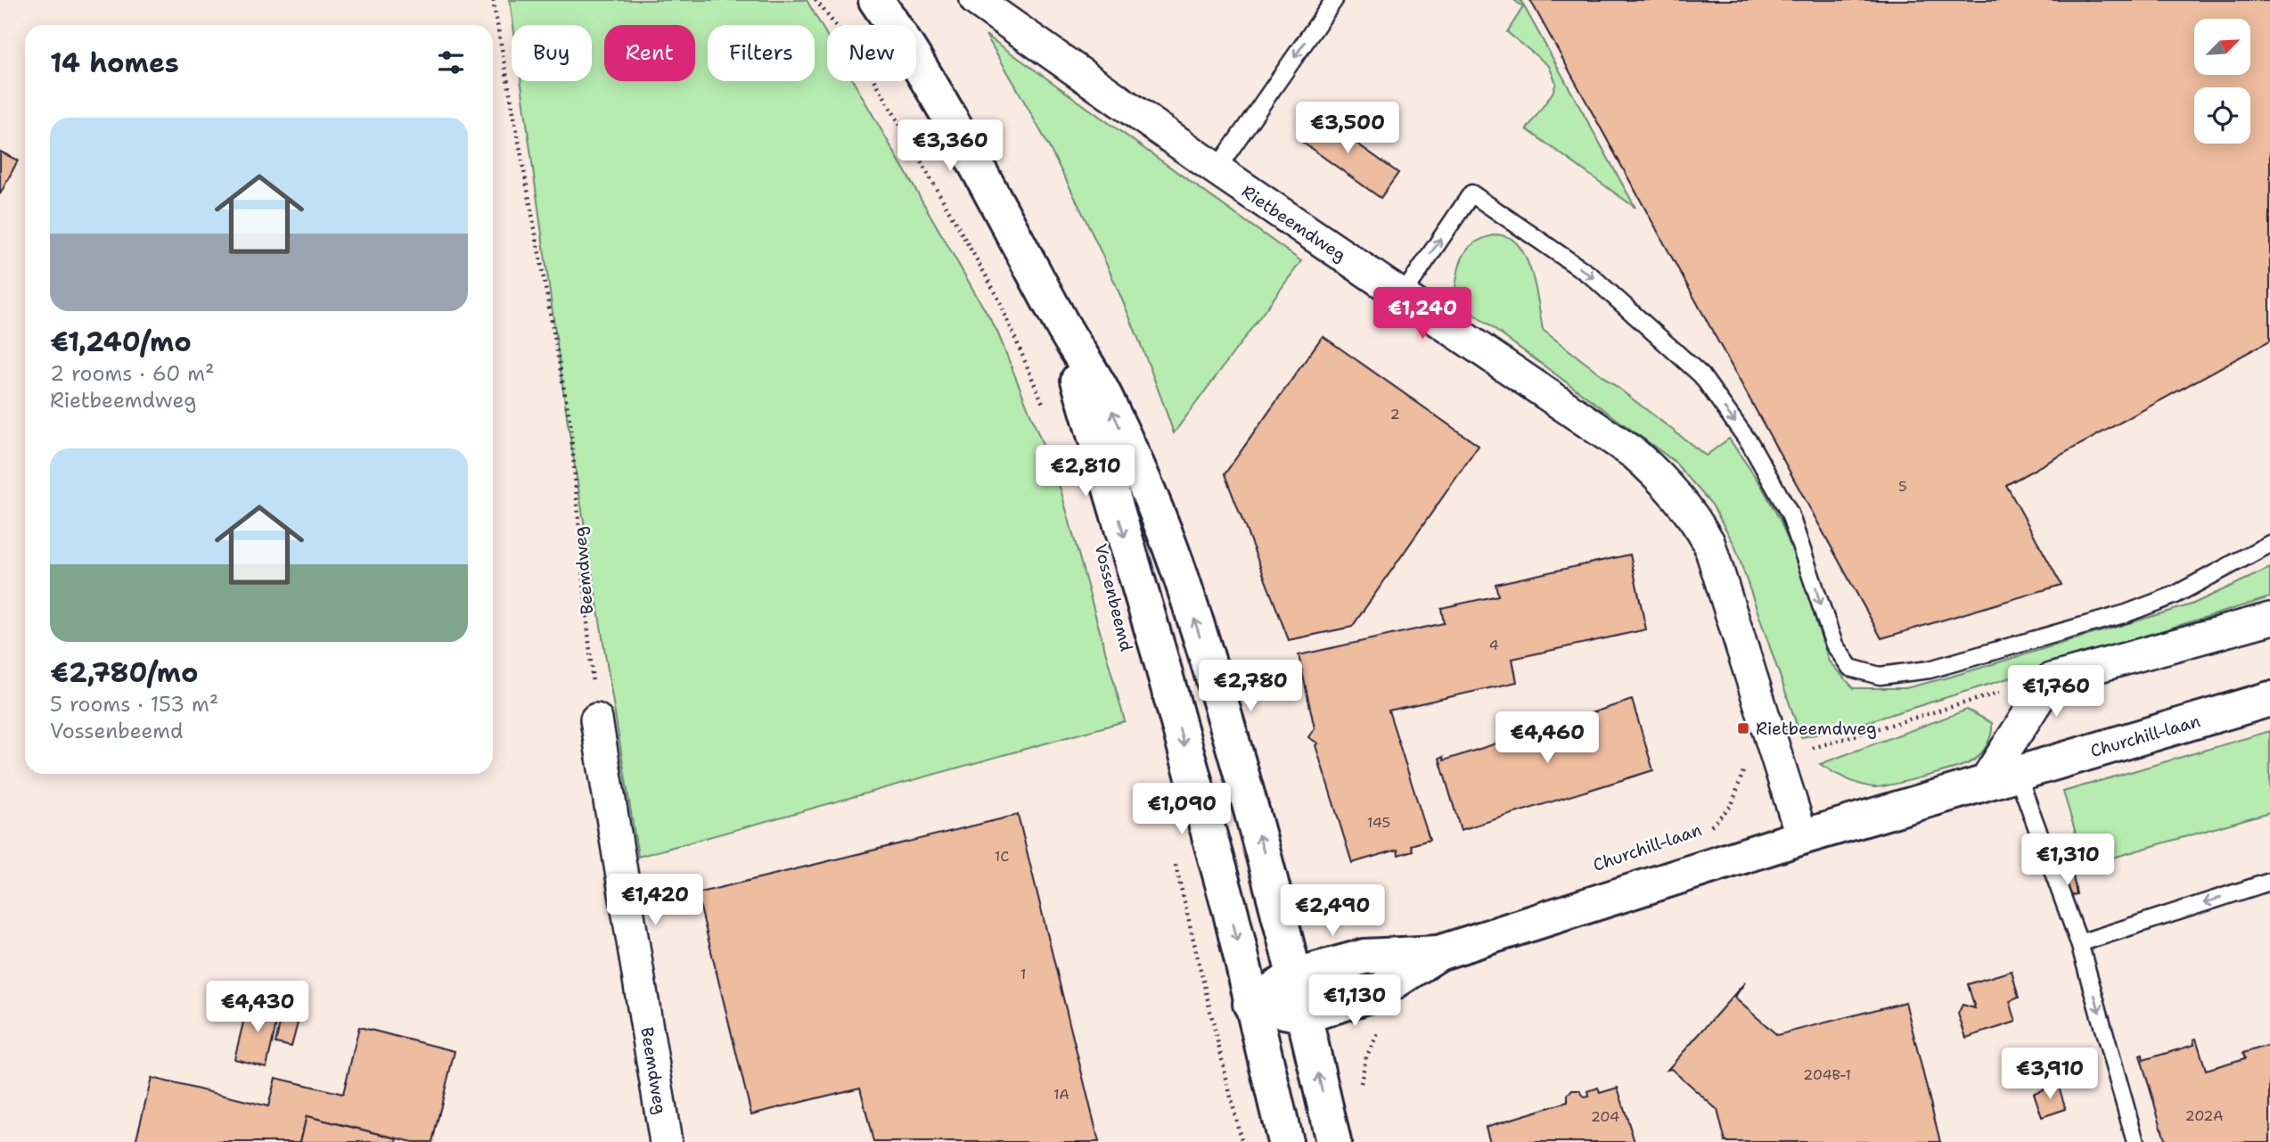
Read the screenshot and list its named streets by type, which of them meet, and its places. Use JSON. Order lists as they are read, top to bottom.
{
  "streets": {
    "main road": ["Vossenbeemd", "Churchill-laan"],
    "street": ["Rietbeemdweg", "Beemdweg"]
  },
  "crossings": [
    ["Rietbeemdweg", "Churchill-laan"],
    ["Vossenbeemd", "Churchill-laan"]
  ],
  "places": {
    "transit": ["Rietbeemdweg"]
  },
  "house_numbers": [
    "2",
    "5",
    "4",
    "145",
    "1C",
    "1",
    "204B-1",
    "1A",
    "202A",
    "204"
  ],
  "north": "top right",
  "page": {
    "chip": [
      "Buy",
      "Rent",
      "Filters",
      "New"
    ],
    "heading": "14 homes",
    "list": [
      {
        "name": "€1,240/mo",
        "note": "2 rooms · 60 m² · Rietbeemdweg"
      },
      {
        "name": "€2,780/mo",
        "note": "5 rooms · 153 m² · Vossenbeemd"
      }
    ],
    "price": [
      "€3,500",
      "€3,360",
      "€1,240",
      "€2,810",
      "€2,780",
      "€1,760",
      "€4,460",
      "€1,090",
      "€1,310",
      "€1,420",
      "€2,490",
      "€1,130",
      "€4,430",
      "€3,910"
    ]
  }
}
